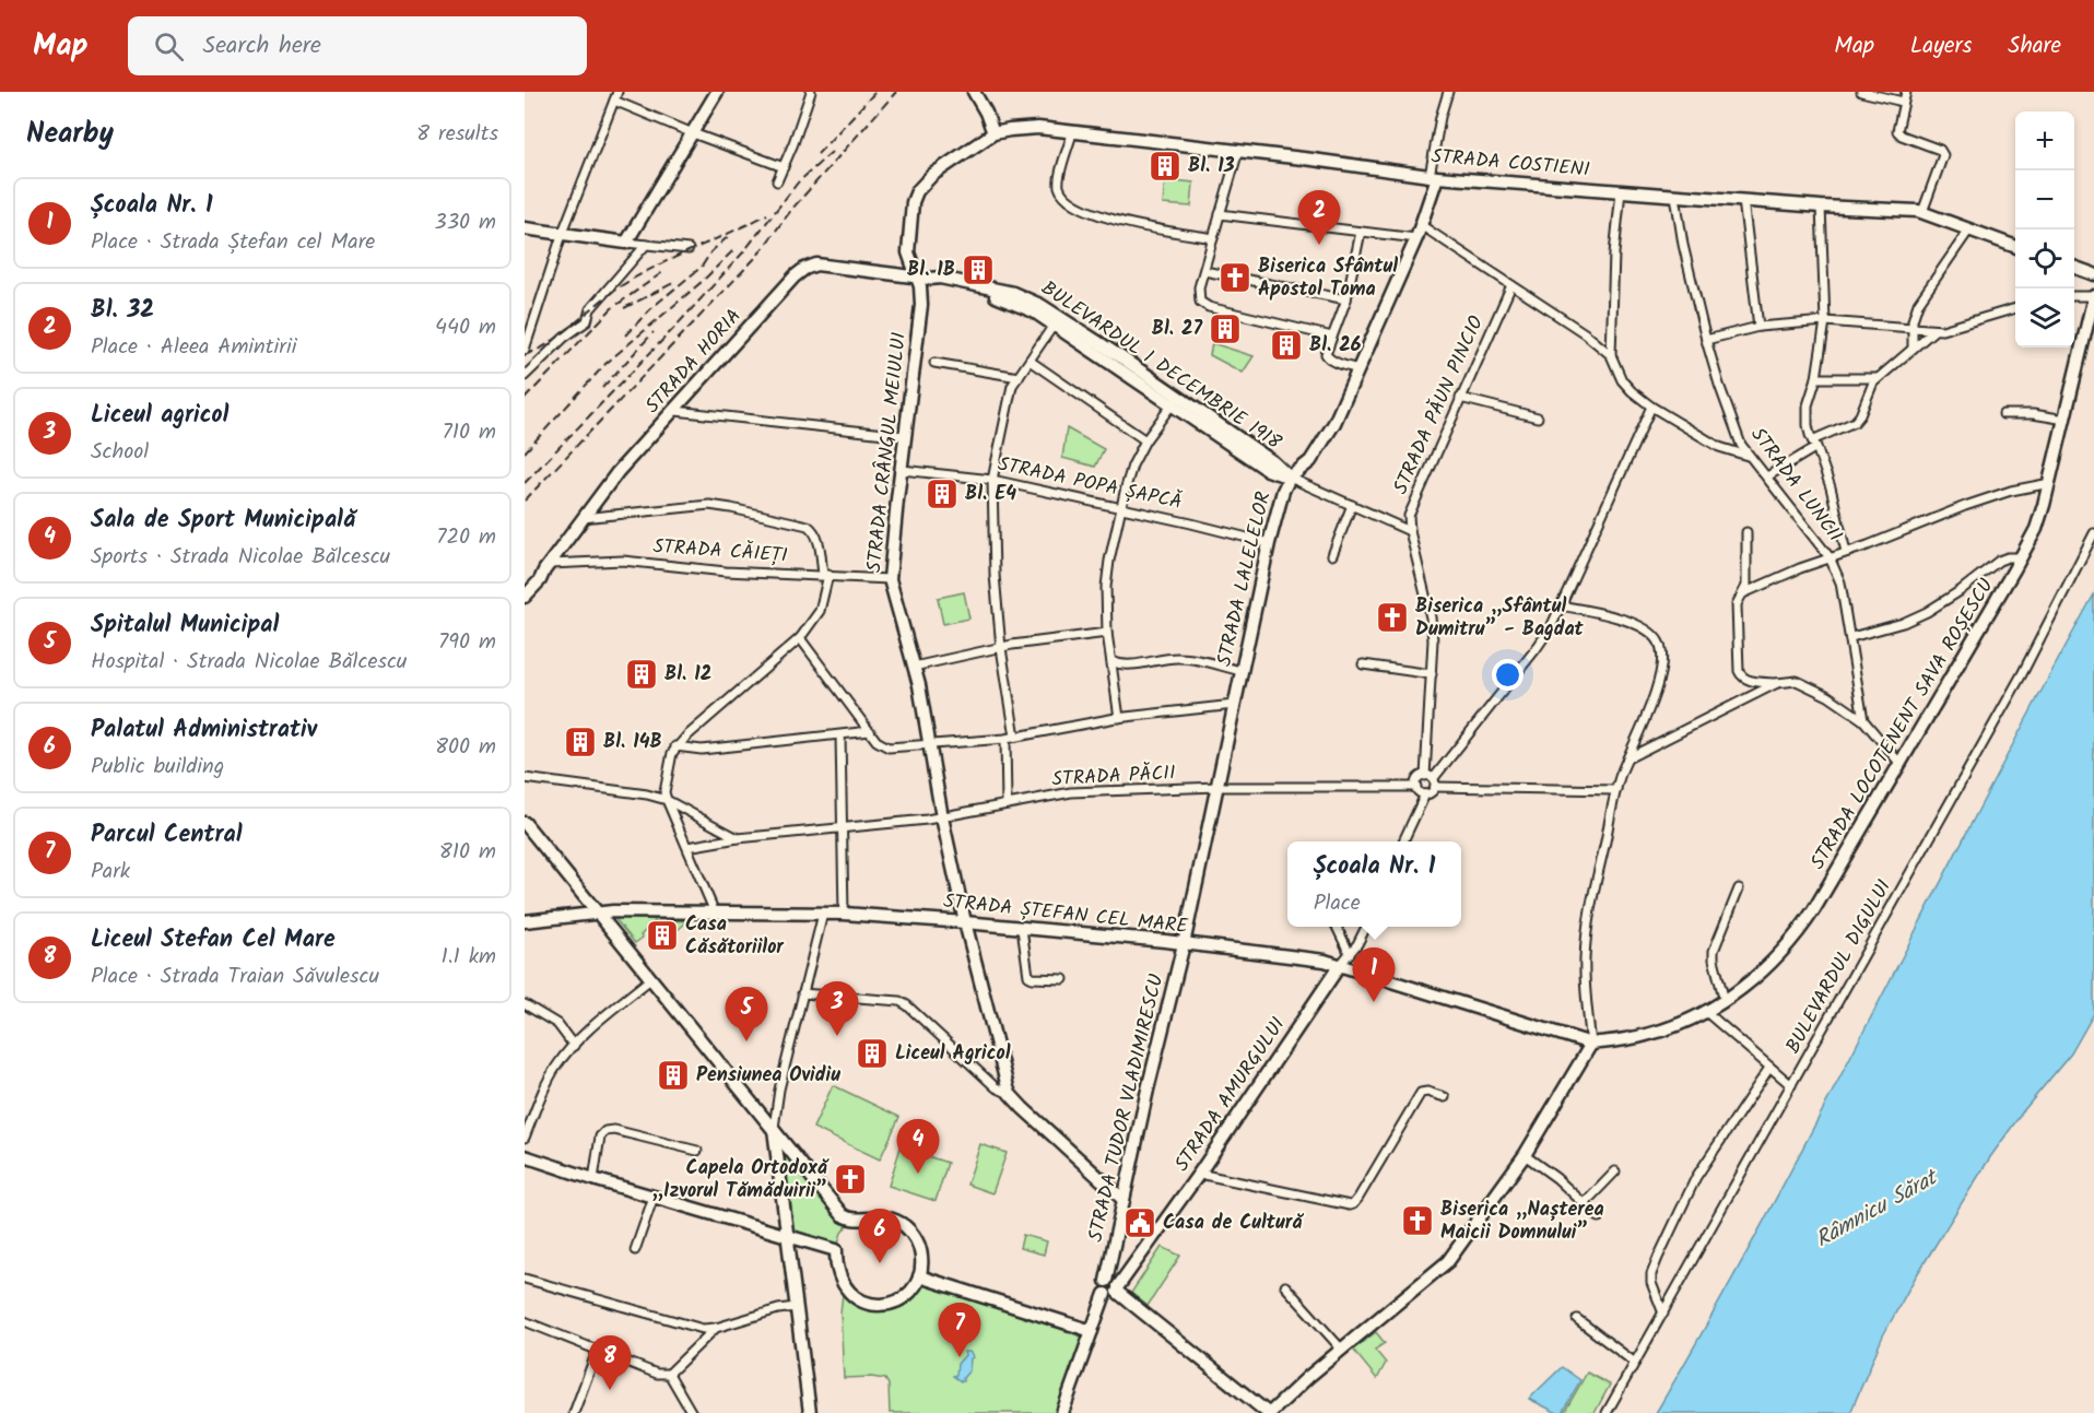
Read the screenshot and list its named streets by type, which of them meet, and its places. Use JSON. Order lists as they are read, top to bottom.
{
  "streets": {
    "street": [
      "STRADA COSTIENI",
      "STRADA HORIA",
      "BULEVARDUL 1 DECEMBRIE 1918",
      "STRADA PĂUN PINCIO",
      "STRADA CRÂNGUL MEIULUI",
      "STRADA POPA ȘAPCĂ",
      "STRADA LUNCII",
      "STRADA CĂIEȚI",
      "STRADA LALELELOR",
      "STRADA LOCOTENENT SAVA ROȘESCU",
      "STRADA PĂCII",
      "STRADA ȘTEFAN CEL MARE",
      "BULEVARDUL DIGULUI",
      "STRADA AMURGULUI",
      "STRADA TUDOR VLADIMIRESCU"
    ]
  },
  "crossings": [
    ["STRADA COSTIENI", "STRADA CRÂNGUL MEIULUI"],
    ["STRADA COSTIENI", "STRADA LUNCII"],
    ["STRADA COSTIENI", "STRADA LALELELOR"],
    ["STRADA HORIA", "BULEVARDUL 1 DECEMBRIE 1918"],
    ["STRADA HORIA", "STRADA CRÂNGUL MEIULUI"],
    ["STRADA HORIA", "STRADA CĂIEȚI"],
    ["BULEVARDUL 1 DECEMBRIE 1918", "STRADA PĂUN PINCIO"],
    ["BULEVARDUL 1 DECEMBRIE 1918", "STRADA CRÂNGUL MEIULUI"],
    ["BULEVARDUL 1 DECEMBRIE 1918", "STRADA LALELELOR"],
    ["STRADA PĂUN PINCIO", "STRADA PĂCII"],
    ["STRADA CRÂNGUL MEIULUI", "STRADA POPA ȘAPCĂ"],
    ["STRADA CRÂNGUL MEIULUI", "STRADA CĂIEȚI"],
    ["STRADA CRÂNGUL MEIULUI", "STRADA PĂCII"],
    ["STRADA CRÂNGUL MEIULUI", "STRADA ȘTEFAN CEL MARE"],
    ["STRADA POPA ȘAPCĂ", "STRADA LALELELOR"],
    ["STRADA LALELELOR", "STRADA PĂCII"],
    ["STRADA LALELELOR", "STRADA ȘTEFAN CEL MARE"],
    ["STRADA LALELELOR", "STRADA TUDOR VLADIMIRESCU"],
    ["STRADA LOCOTENENT SAVA ROȘESCU", "STRADA ȘTEFAN CEL MARE"],
    ["STRADA ȘTEFAN CEL MARE", "STRADA AMURGULUI"],
    ["STRADA ȘTEFAN CEL MARE", "STRADA TUDOR VLADIMIRESCU"],
    ["STRADA AMURGULUI", "STRADA TUDOR VLADIMIRESCU"]
  ],
  "water": ["Râmnicu Sărat"],
  "places": {
    "building": [
      "Bl. 13",
      "Bl. 1B",
      "Bl. 27",
      "Bl. 26",
      "Bl. E4",
      "Bl. 12",
      "Bl. 14B",
      "Casa Căsătoriilor",
      "Liceul Agricol",
      "Pensiunea Ovidiu"
    ],
    "church": [
      "Biserica Sfântul Apostol Toma",
      "Biserica „Sfântul Dumitru” - Bagdat",
      "Capela Ortodoxă „Izvorul Tămăduirii”",
      "Biserica „Nașterea Maicii Domnului”"
    ],
    "public building": ["Casa de Cultură"]
  },
  "page": {
    "header": "Map",
    "search": "Search here",
    "nav": ["Map", "Layers", "Share"],
    "heading": ["Nearby", "8 results"],
    "map_buttons": ["+", "−"],
    "list": [
      {
        "mark": "1",
        "name": "Școala Nr. 1",
        "note": "Place · Strada Ștefan cel Mare",
        "value": "330 m"
      },
      {
        "mark": "2",
        "name": "Bl. 32",
        "note": "Place · Aleea Amintirii",
        "value": "440 m"
      },
      {
        "mark": "3",
        "name": "Liceul agricol",
        "note": "School",
        "value": "710 m"
      },
      {
        "mark": "4",
        "name": "Sala de Sport Municipală",
        "note": "Sports · Strada Nicolae Bălcescu",
        "value": "720 m"
      },
      {
        "mark": "5",
        "name": "Spitalul Municipal",
        "note": "Hospital · Strada Nicolae Bălcescu",
        "value": "790 m"
      },
      {
        "mark": "6",
        "name": "Palatul Administrativ",
        "note": "Public building",
        "value": "800 m"
      },
      {
        "mark": "7",
        "name": "Parcul Central",
        "note": "Park",
        "value": "810 m"
      },
      {
        "mark": "8",
        "name": "Liceul Stefan Cel Mare",
        "note": "Place · Strada Traian Săvulescu",
        "value": "1.1 km"
      }
    ],
    "pins": [
      "2",
      "1",
      "3",
      "5",
      "4",
      "6",
      "7",
      "8"
    ],
    "popup": ["Școala Nr. 1", "Place"]
  }
}
